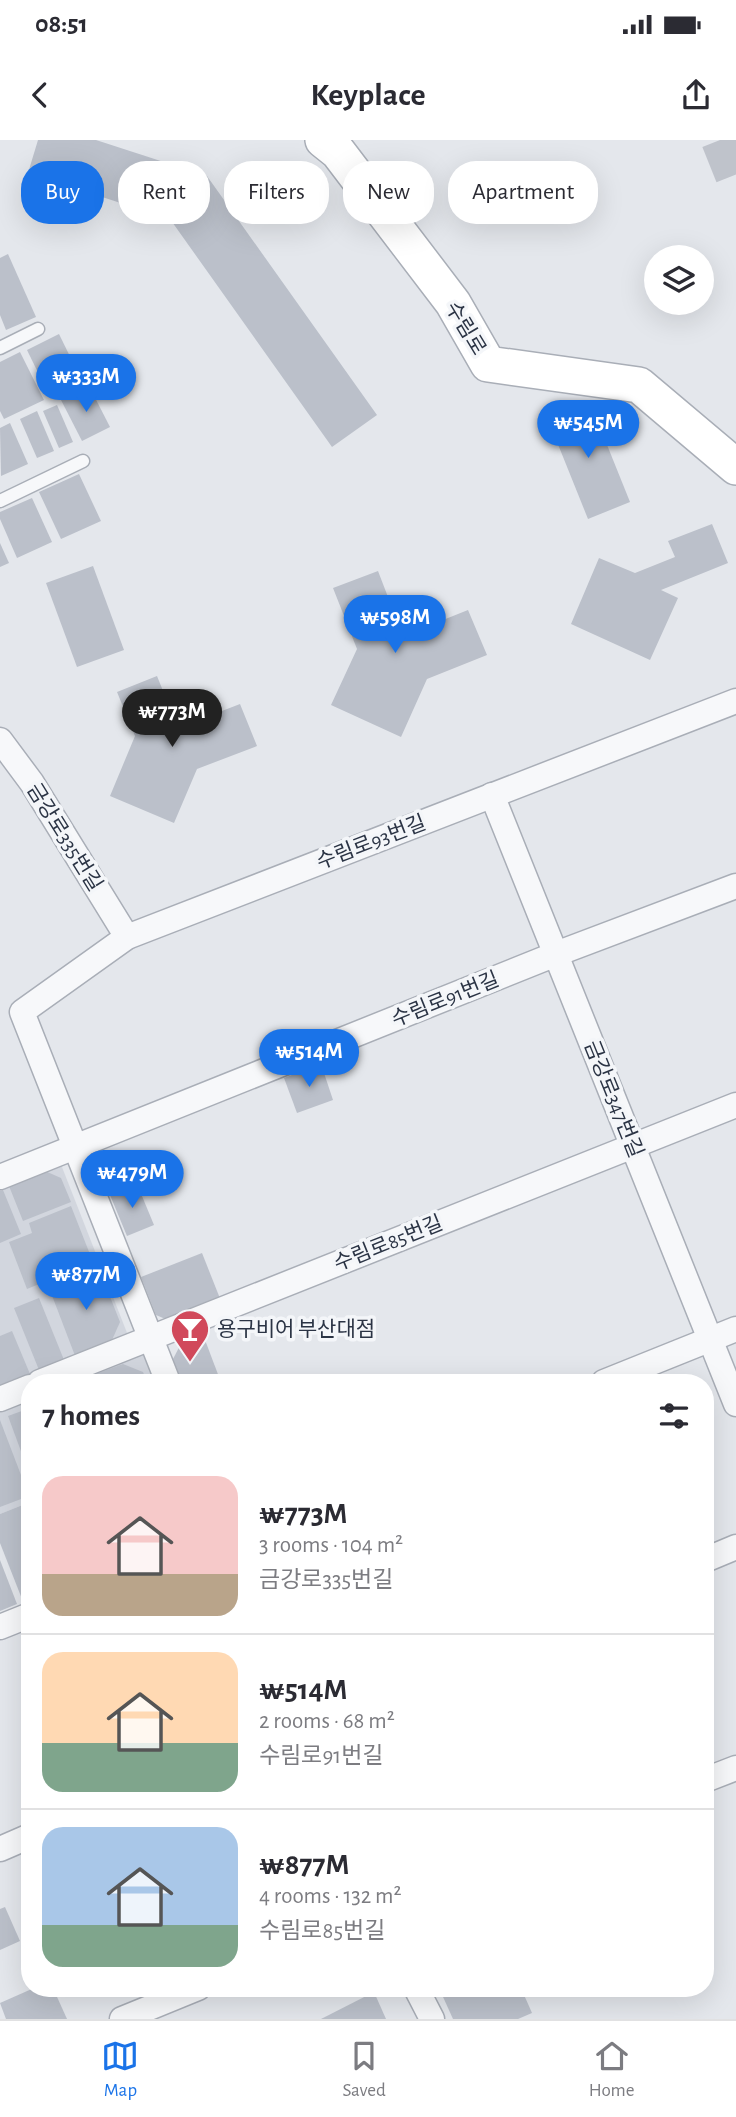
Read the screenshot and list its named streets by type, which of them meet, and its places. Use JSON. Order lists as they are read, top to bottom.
{
  "streets": {
    "main road": ["수림로"],
    "street": [
      "금강로335번길",
      "수림로93번길",
      "수림로91번길",
      "금강로347번길",
      "수림로85번길"
    ]
  },
  "crossings": [
    ["금강로335번길", "수림로93번길"],
    ["수림로93번길", "수림로91번길"],
    ["수림로93번길", "금강로347번길"],
    ["수림로91번길", "금강로347번길"],
    ["금강로347번길", "수림로85번길"]
  ],
  "places": {
    "bar": ["용구비어 부산대점"]
  },
  "page": {
    "status": "08:51",
    "header": "Keyplace",
    "chip": [
      "Buy",
      "Rent",
      "Filters",
      "New",
      "Apartment"
    ],
    "price": [
      "₩333M",
      "₩545M",
      "₩598M",
      "₩773M",
      "₩514M",
      "₩479M",
      "₩877M"
    ],
    "heading": "7 homes",
    "list": [
      {
        "name": "₩773M",
        "note": "3 rooms · 104 m² · 금강로335번길"
      },
      {
        "name": "₩514M",
        "note": "2 rooms · 68 m² · 수림로91번길"
      },
      {
        "name": "₩877M",
        "note": "4 rooms · 132 m² · 수림로85번길"
      }
    ],
    "tabs": ["Map", "Saved", "Home"]
  }
}
